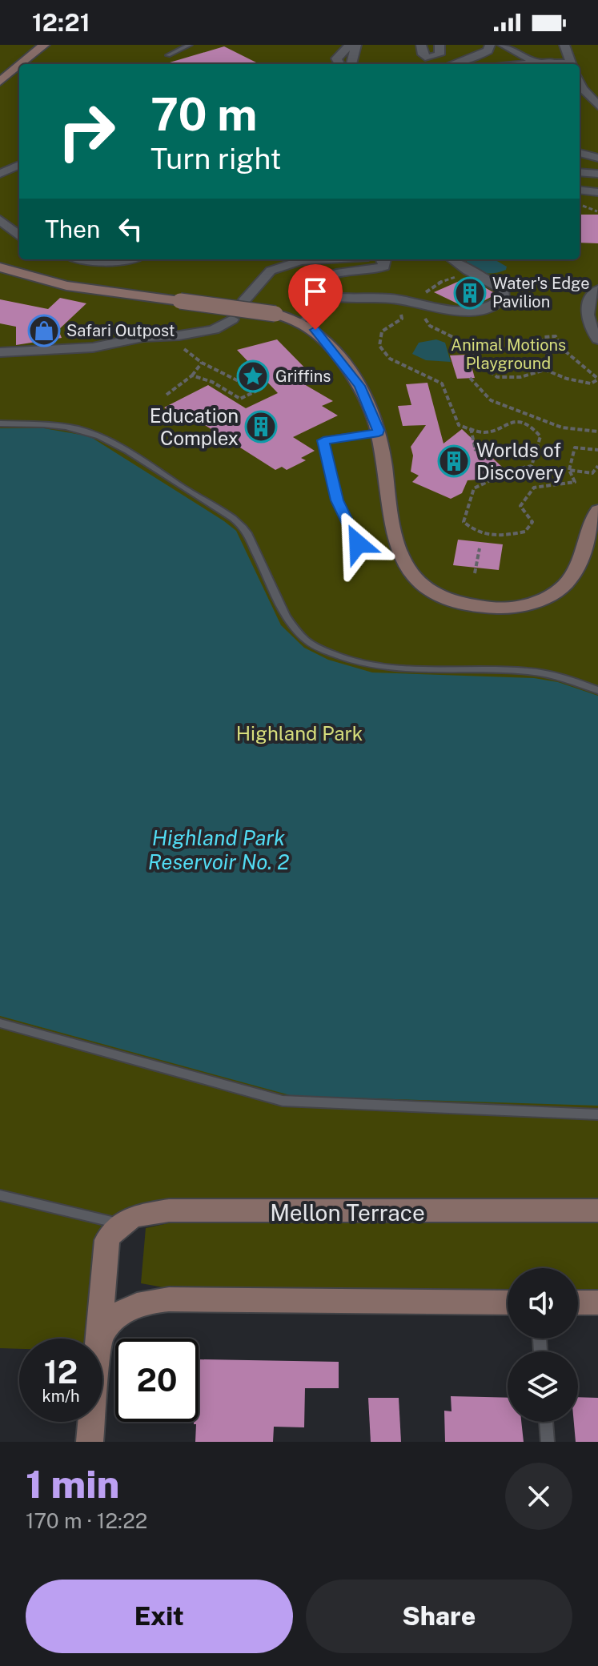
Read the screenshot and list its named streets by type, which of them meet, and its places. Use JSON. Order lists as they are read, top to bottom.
{
  "streets": {
    "main road": ["Mellon Terrace"]
  },
  "water": ["Highland Park Reservoir No. 2"],
  "parks": ["Animal Motions Playground", "Highland Park"],
  "places": {
    "building": ["Water's Edge Pavilion", "Education Complex", "Worlds of Discovery"],
    "shop": ["Safari Outpost"],
    "place": ["Griffins"]
  },
  "page": {
    "status": "12:21",
    "turn": ["70 m", "Turn right"],
    "then": "Then",
    "speed": "12 km/h",
    "limit": "20",
    "heading": ["1 min", "170 m · 12:22"],
    "buttons": ["Exit", "Share"]
  }
}
